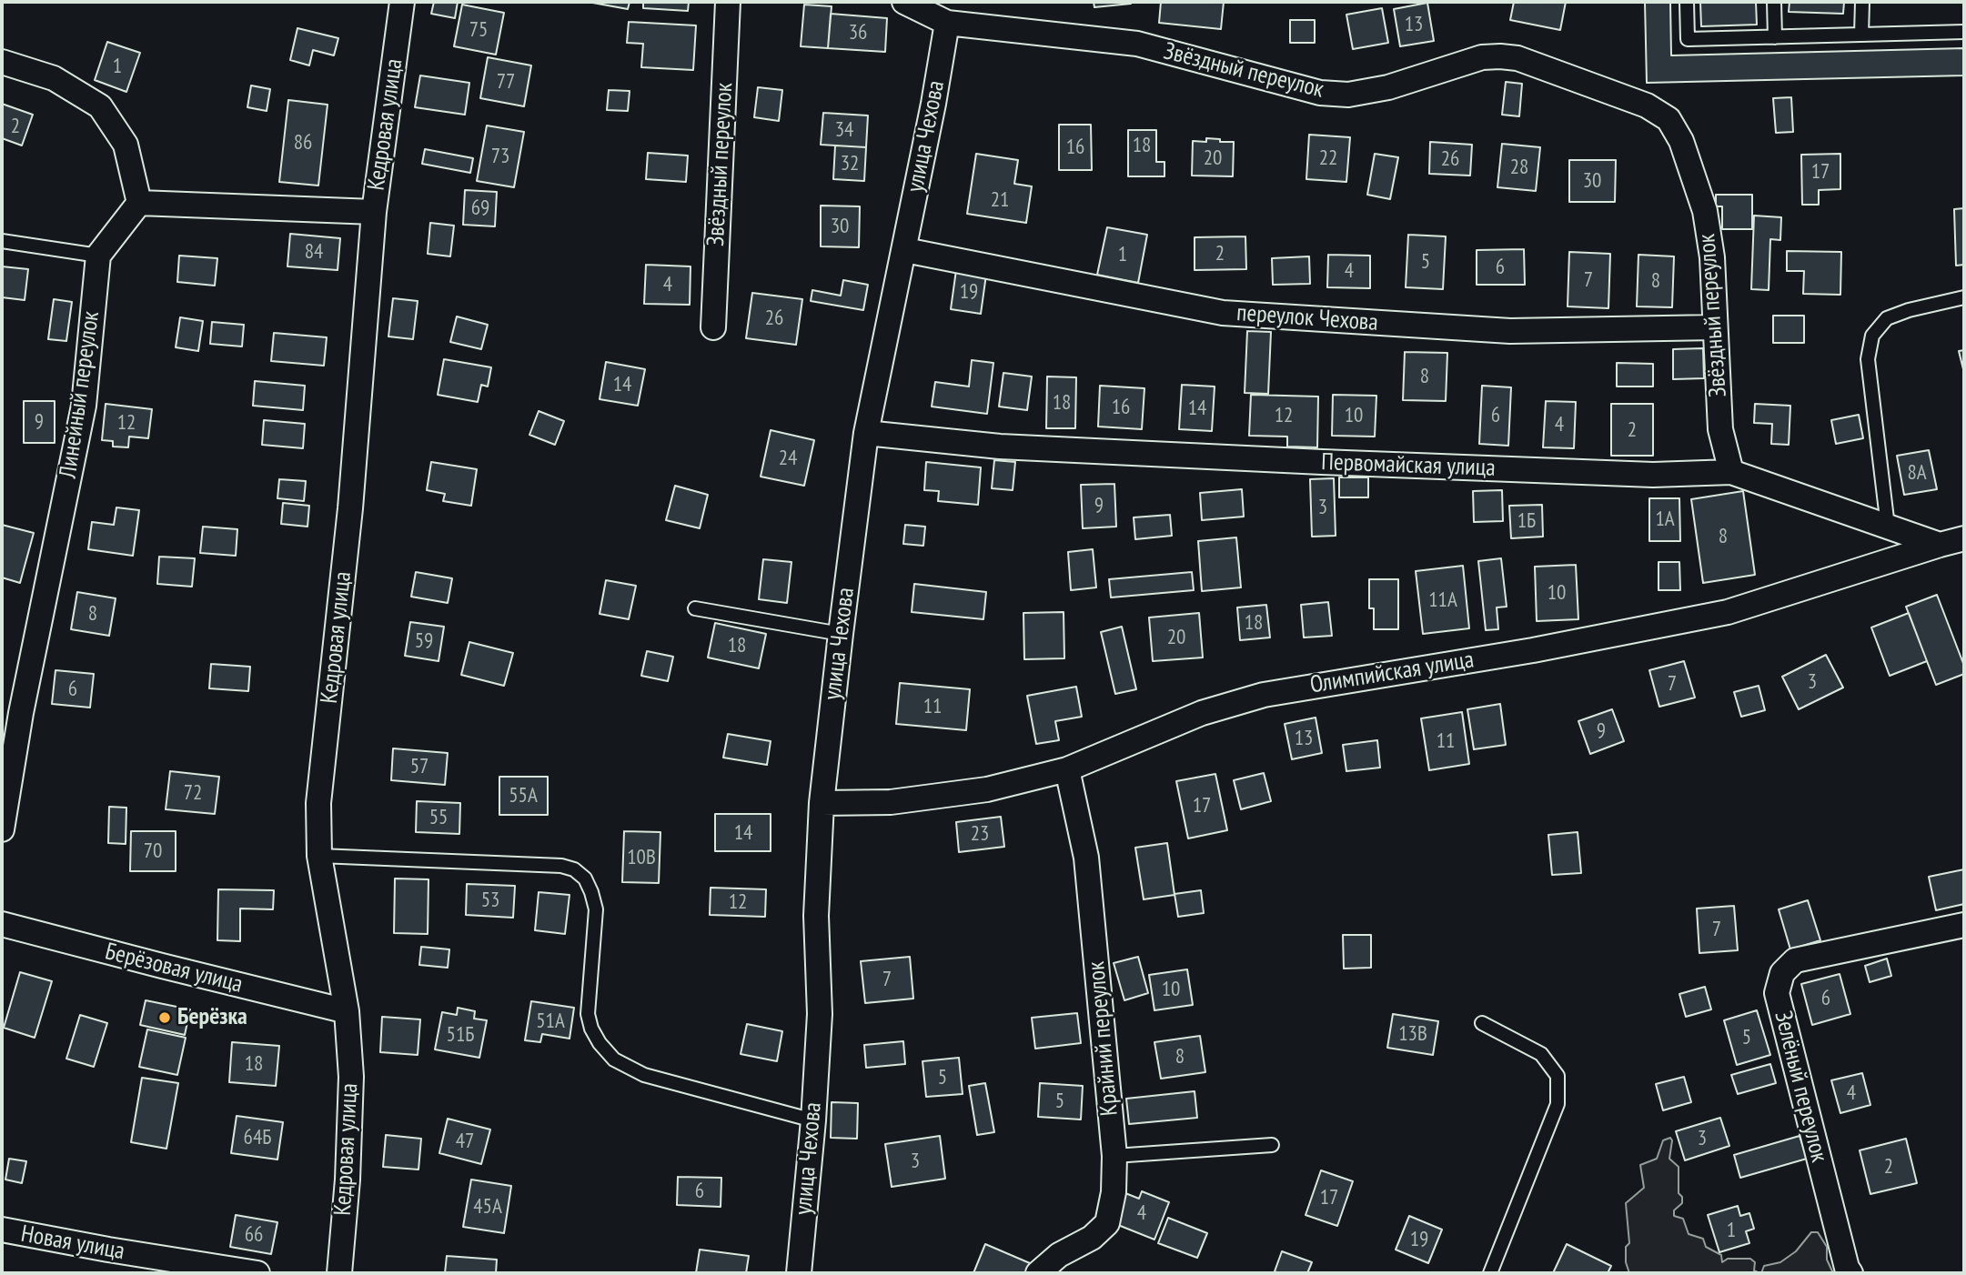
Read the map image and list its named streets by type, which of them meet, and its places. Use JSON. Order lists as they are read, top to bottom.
{
  "streets": {
    "street": [
      "Звёздный переулок",
      "Кедровая улица",
      "улица Чехова",
      "переулок Чехова",
      "Линейный переулок",
      "Первомайская улица",
      "Олимпийская улица",
      "Берёзовая улица",
      "Крайний переулок",
      "Зелёный переулок",
      "Новая улица"
    ]
  },
  "crossings": [
    ["Звёздный переулок", "улица Чехова"],
    ["Звёздный переулок", "переулок Чехова"],
    ["Звёздный переулок", "Первомайская улица"],
    ["Кедровая улица", "Берёзовая улица"],
    ["улица Чехова", "переулок Чехова"],
    ["улица Чехова", "Первомайская улица"],
    ["улица Чехова", "Олимпийская улица"],
    ["Первомайская улица", "Олимпийская улица"],
    ["Олимпийская улица", "Крайний переулок"]
  ],
  "places": ["Берёзка"],
  "house_numbers": [
    "13",
    "75",
    "36",
    "1",
    "77",
    "2",
    "34",
    "86",
    "18",
    "16",
    "73",
    "20",
    "22",
    "26",
    "32",
    "28",
    "17",
    "30",
    "21",
    "69",
    "30",
    "84",
    "2",
    "1",
    "5",
    "6",
    "4",
    "7",
    "8",
    "4",
    "19",
    "26",
    "8",
    "14",
    "18",
    "16",
    "14",
    "12",
    "10",
    "6",
    "9",
    "12",
    "4",
    "2",
    "24",
    "8А",
    "9",
    "3",
    "1А",
    "1Б",
    "8",
    "10",
    "11А",
    "8",
    "18",
    "20",
    "59",
    "18",
    "3",
    "7",
    "6",
    "11",
    "9",
    "13",
    "11",
    "57",
    "72",
    "55А",
    "17",
    "55",
    "14",
    "23",
    "70",
    "10В",
    "53",
    "12",
    "7",
    "7",
    "10",
    "6",
    "51А",
    "13В",
    "51Б",
    "5",
    "8",
    "18",
    "5",
    "4",
    "5",
    "64Б",
    "3",
    "47",
    "3",
    "2",
    "6",
    "17",
    "45А",
    "4",
    "1",
    "66",
    "19"
  ]
}
